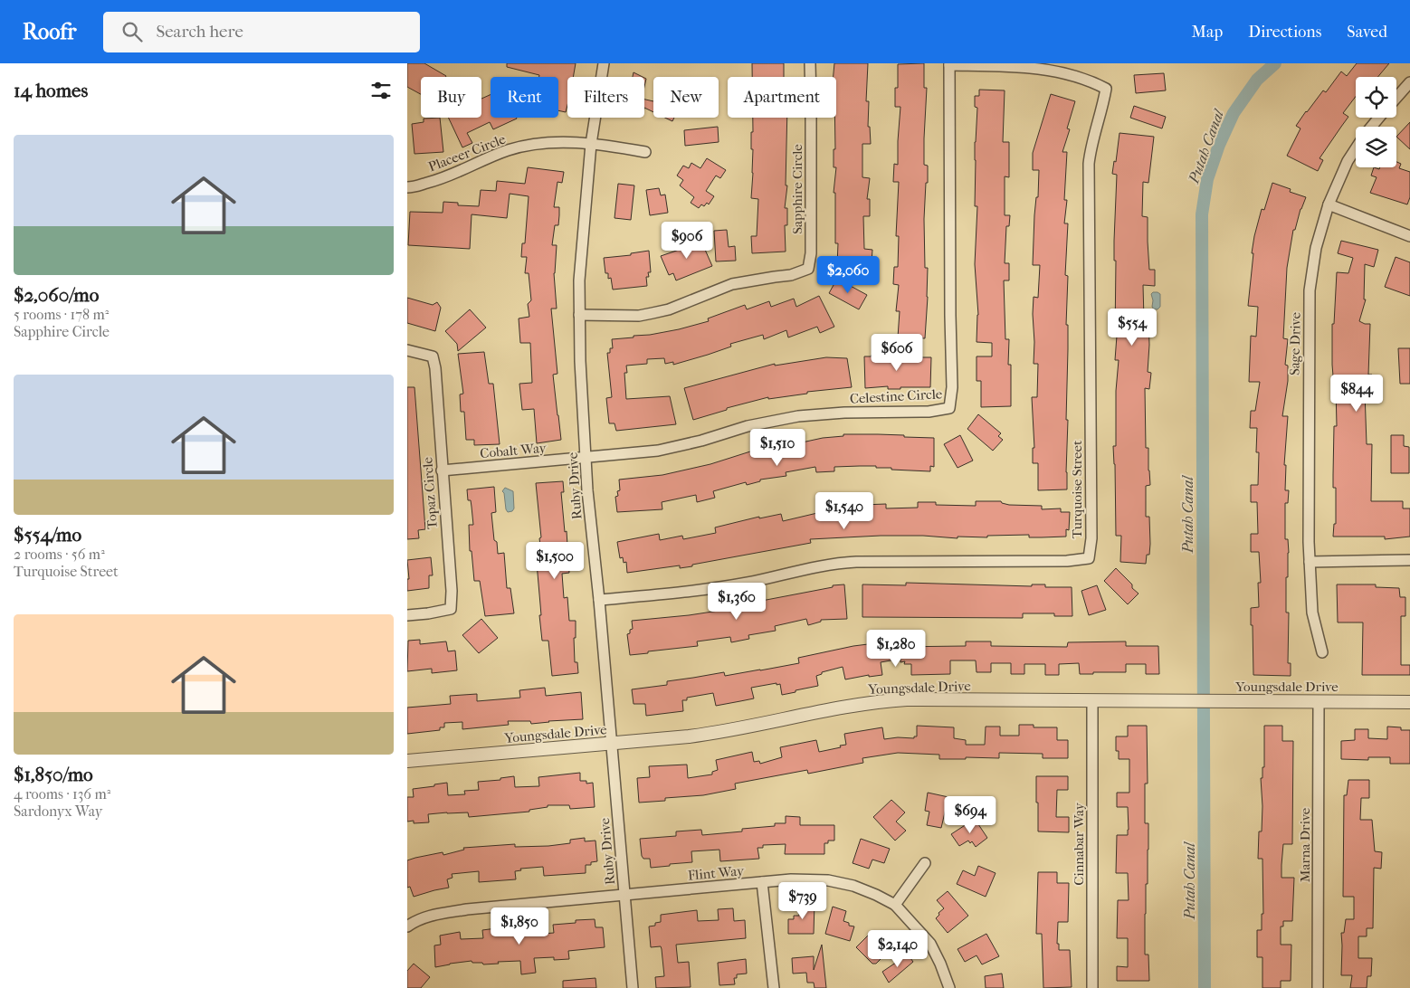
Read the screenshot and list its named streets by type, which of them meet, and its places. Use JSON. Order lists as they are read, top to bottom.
{
  "streets": {
    "street": [
      "Placeer Circle",
      "Sapphire Circle",
      "Sage Drive",
      "Celestine Circle",
      "Cobalt Way",
      "Ruby Drive",
      "Turquoise Street",
      "Topaz Circle",
      "Youngsdale Drive",
      "Cinnabar Way",
      "Marna Drive",
      "Flint Way"
    ]
  },
  "crossings": [
    ["Placeer Circle", "Ruby Drive"],
    ["Sapphire Circle", "Ruby Drive"],
    ["Celestine Circle", "Cobalt Way"],
    ["Celestine Circle", "Ruby Drive"],
    ["Celestine Circle", "Turquoise Street"],
    ["Cobalt Way", "Ruby Drive"],
    ["Cobalt Way", "Topaz Circle"],
    ["Ruby Drive", "Turquoise Street"],
    ["Ruby Drive", "Youngsdale Drive"],
    ["Ruby Drive", "Flint Way"],
    ["Youngsdale Drive", "Cinnabar Way"],
    ["Youngsdale Drive", "Marna Drive"]
  ],
  "water": ["Putah Canal"],
  "page": {
    "header": "Roofr",
    "search": "Search here",
    "nav": ["Map", "Directions", "Saved"],
    "heading": "14 homes",
    "chip": [
      "Buy",
      "Rent",
      "Filters",
      "New",
      "Apartment"
    ],
    "list": [
      {
        "name": "$2,060/mo",
        "note": "5 rooms · 178 m² · Sapphire Circle"
      },
      {
        "name": "$554/mo",
        "note": "2 rooms · 56 m² · Turquoise Street"
      },
      {
        "name": "$1,850/mo",
        "note": "4 rooms · 136 m² · Sardonyx Way"
      }
    ],
    "price": [
      "$906",
      "$2,060",
      "$554",
      "$606",
      "$844",
      "$1,510",
      "$1,540",
      "$1,500",
      "$1,360",
      "$1,280",
      "$694",
      "$739",
      "$1,850",
      "$2,140"
    ]
  }
}
